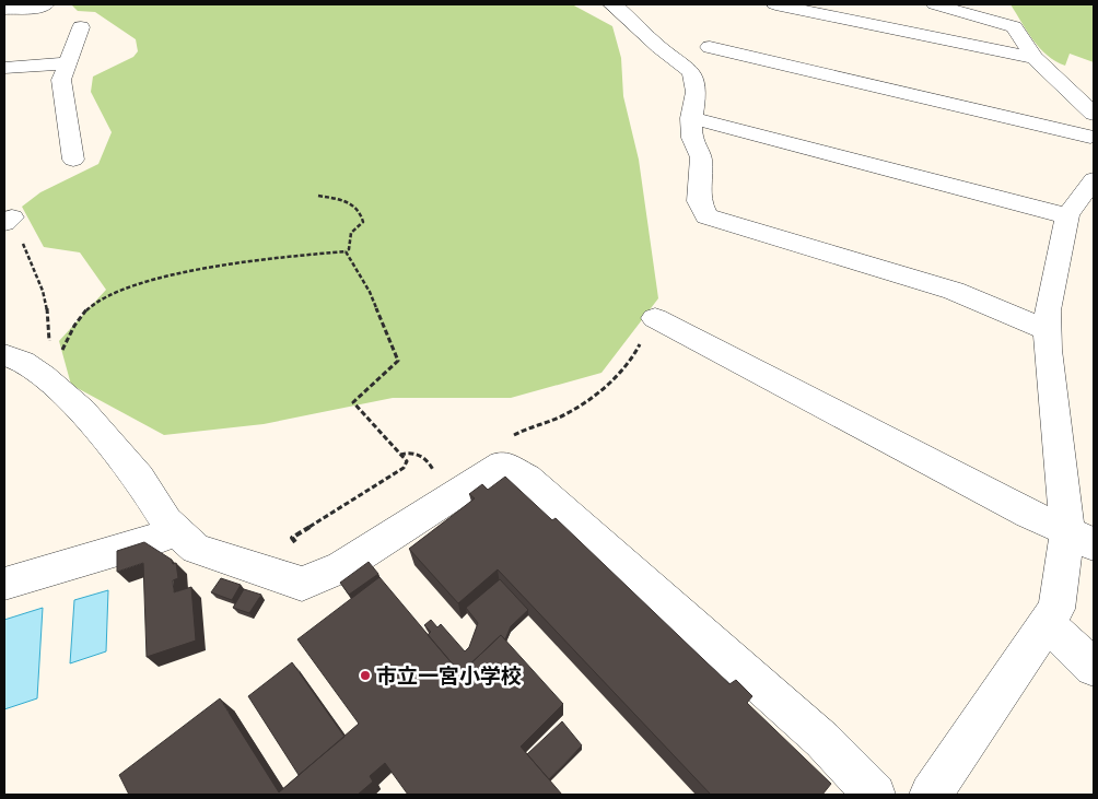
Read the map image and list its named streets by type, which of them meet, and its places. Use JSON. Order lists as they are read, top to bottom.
{
  "places": ["市立一宮小学校"]
}
